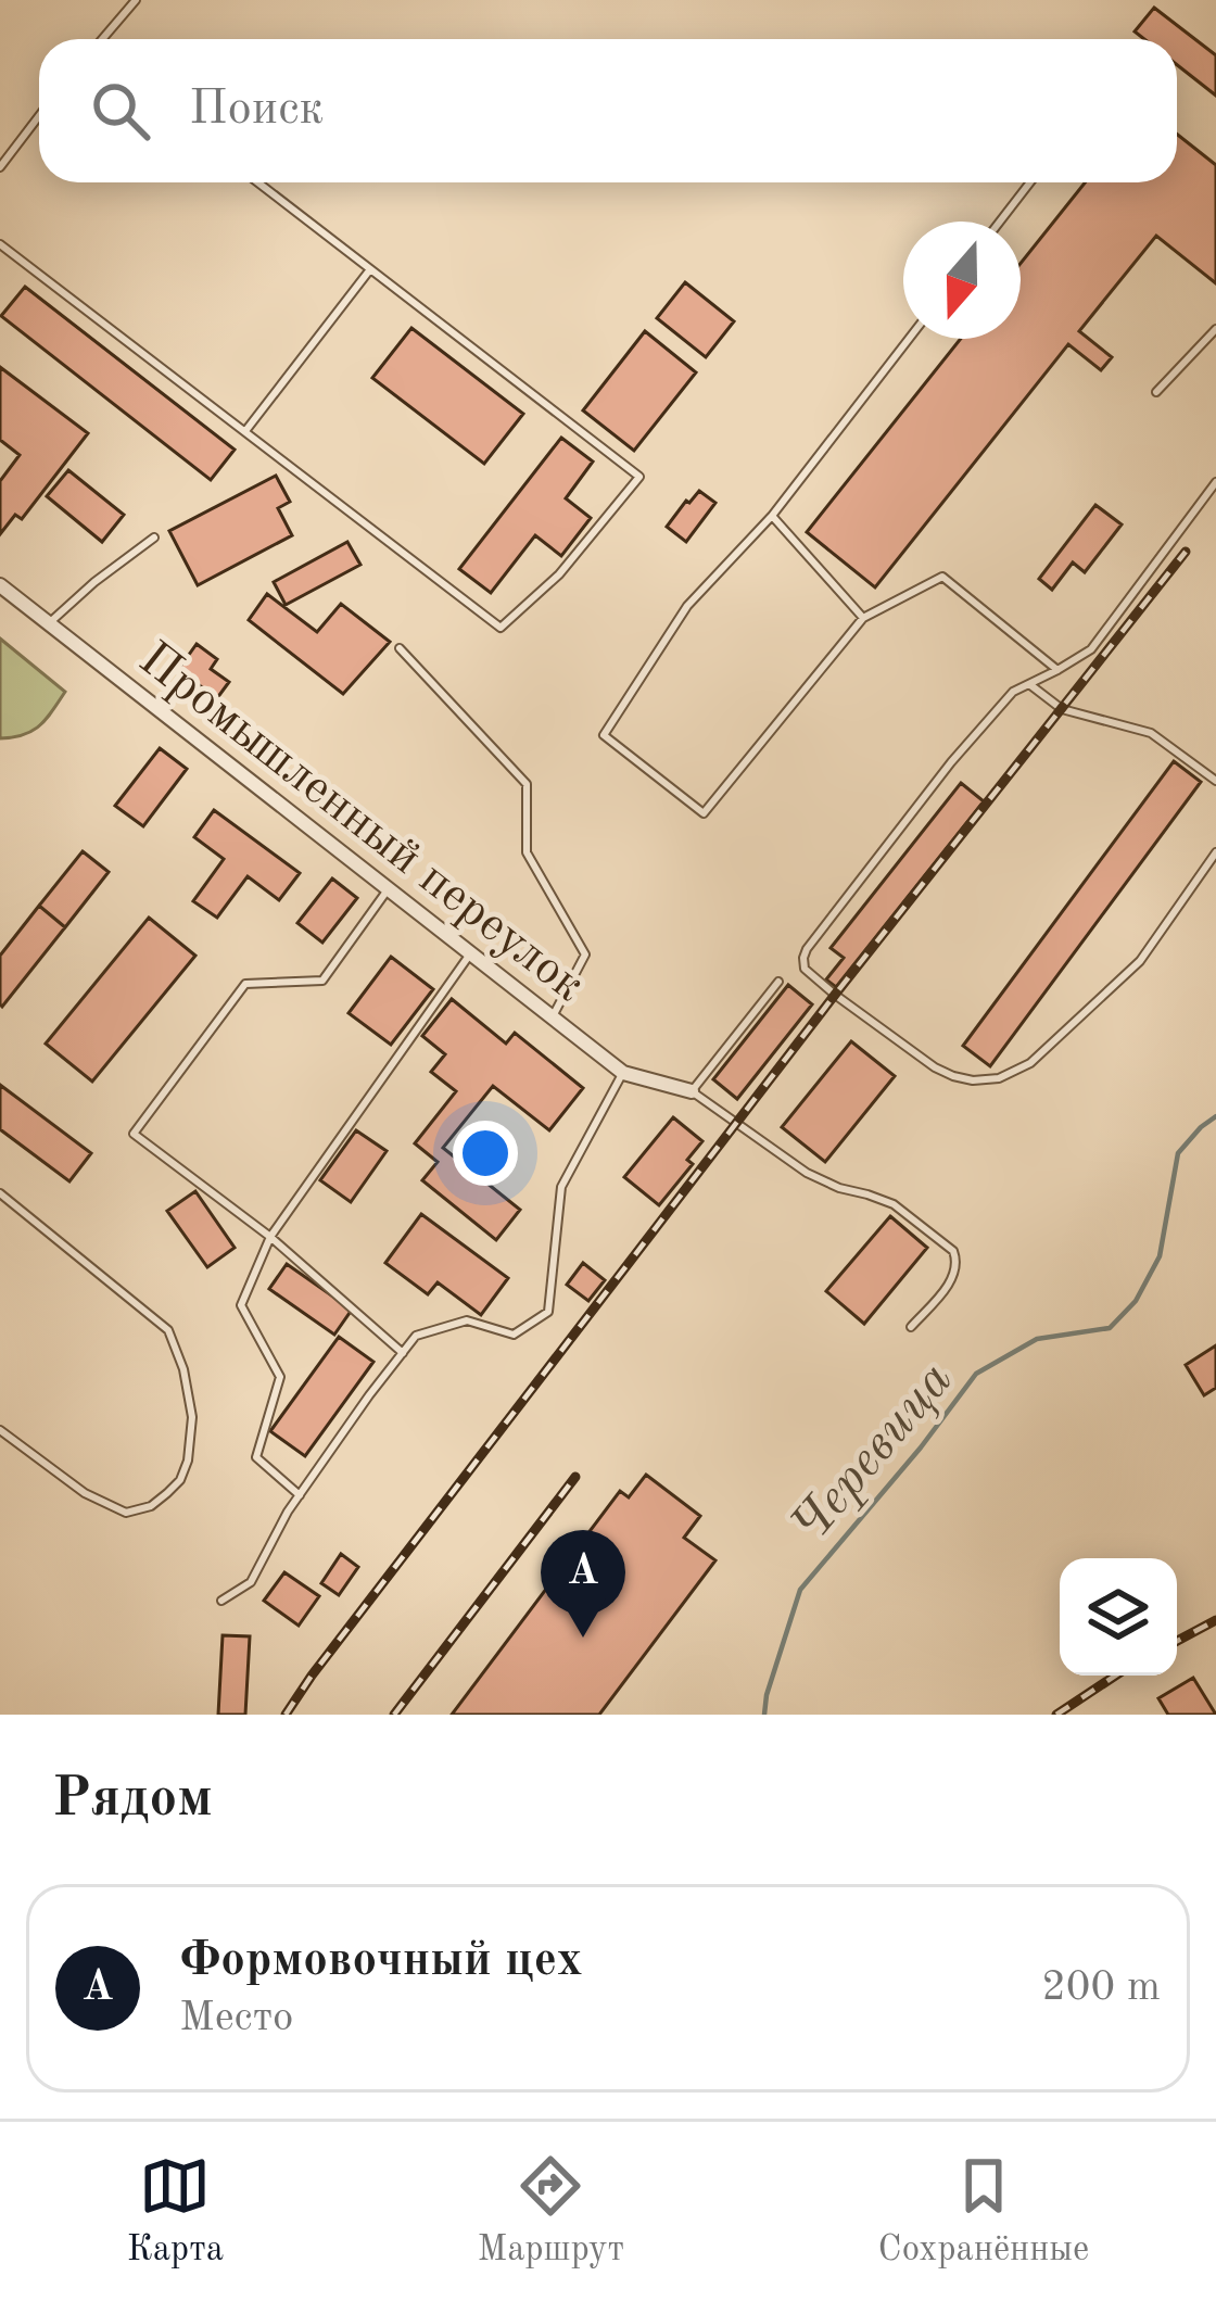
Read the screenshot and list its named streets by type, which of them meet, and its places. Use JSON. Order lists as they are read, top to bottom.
{
  "streets": {
    "street": ["Промышленный переулок"]
  },
  "water": ["Черевица"],
  "north": "bottom",
  "page": {
    "search": "Поиск",
    "pins": "A",
    "heading": "Рядом",
    "list": [
      {
        "mark": "A",
        "name": "Формовочный цех",
        "note": "Место",
        "value": "200 m"
      }
    ],
    "nav": ["Карта", "Маршрут", "Сохранённые"]
  }
}
